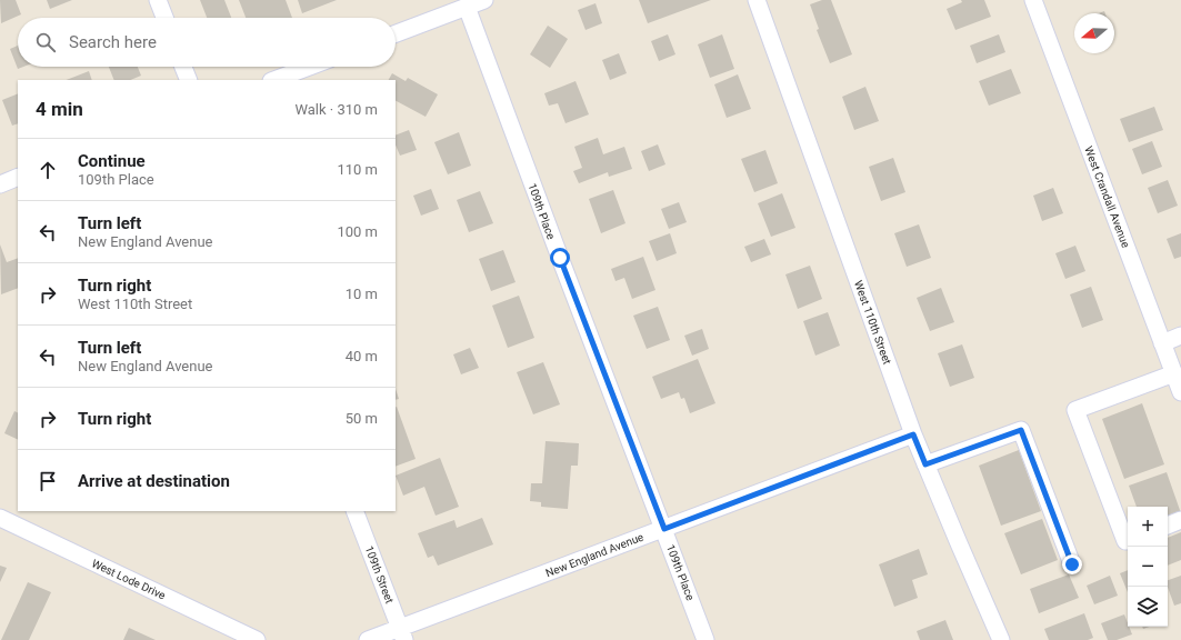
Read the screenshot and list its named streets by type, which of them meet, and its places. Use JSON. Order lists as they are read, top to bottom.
{
  "streets": {
    "street": [
      "West Crandall Avenue",
      "109th Place",
      "West 110th Street",
      "New England Avenue",
      "109th Street",
      "West Lode Drive"
    ]
  },
  "crossings": [
    ["109th Place", "New England Avenue"],
    ["West 110th Street", "New England Avenue"],
    ["New England Avenue", "109th Street"]
  ],
  "north": "left",
  "page": {
    "search": "Search here",
    "heading": ["4 min", "Walk · 310 m"],
    "list": [
      ["Continue", "109th Place", "110 m"],
      ["Turn left", "New England Avenue", "100 m"],
      ["Turn right", "West 110th Street", "10 m"],
      ["Turn left", "New England Avenue", "40 m"],
      ["Turn right", "50 m"],
      "Arrive at destination"
    ],
    "map_buttons": ["+", "−"]
  }
}
